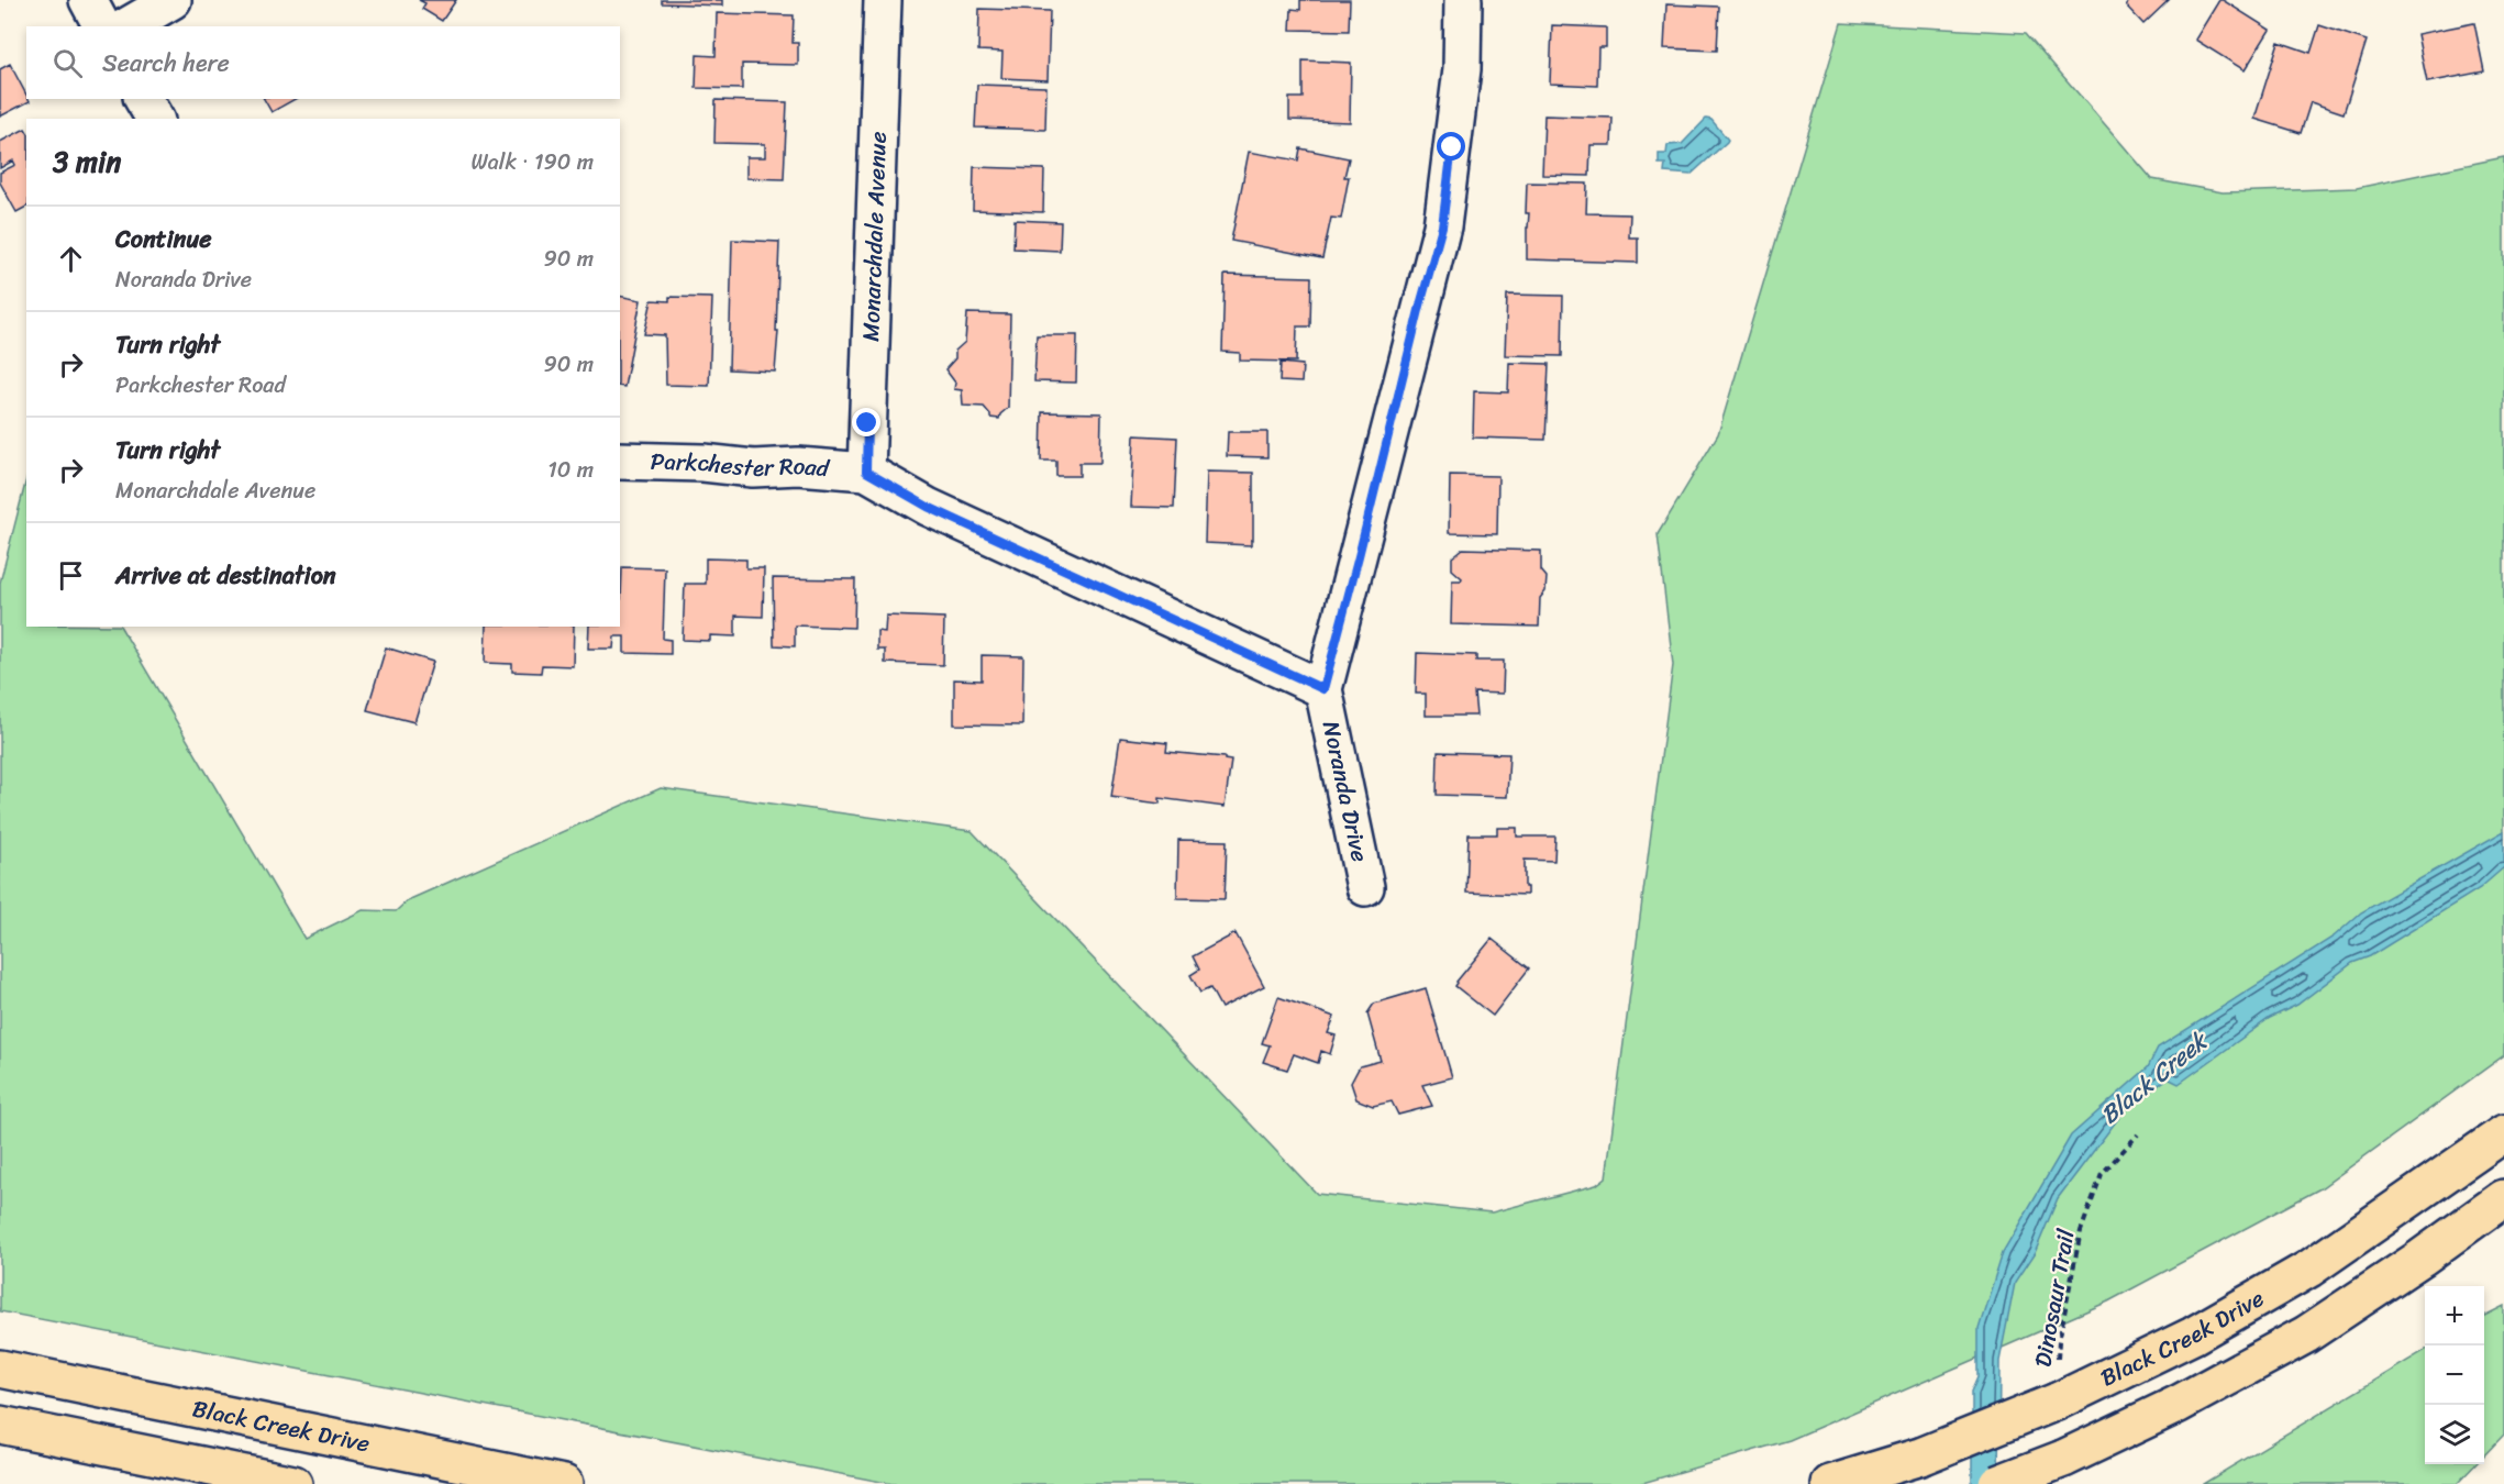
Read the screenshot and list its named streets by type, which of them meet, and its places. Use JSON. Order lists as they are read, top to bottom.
{
  "streets": {
    "main road": ["Black Creek Drive"],
    "street": ["Monarchdale Avenue", "Parkchester Road", "Noranda Drive"],
    "path": ["Dinosaur Trail"]
  },
  "crossings": [
    ["Monarchdale Avenue", "Parkchester Road"],
    ["Parkchester Road", "Noranda Drive"]
  ],
  "water": ["Black Creek"],
  "page": {
    "search": "Search here",
    "heading": ["3 min", "Walk · 190 m"],
    "list": [
      ["Continue", "Noranda Drive", "90 m"],
      ["Turn right", "Parkchester Road", "90 m"],
      ["Turn right", "Monarchdale Avenue", "10 m"],
      "Arrive at destination"
    ],
    "map_buttons": ["+", "−"]
  }
}
